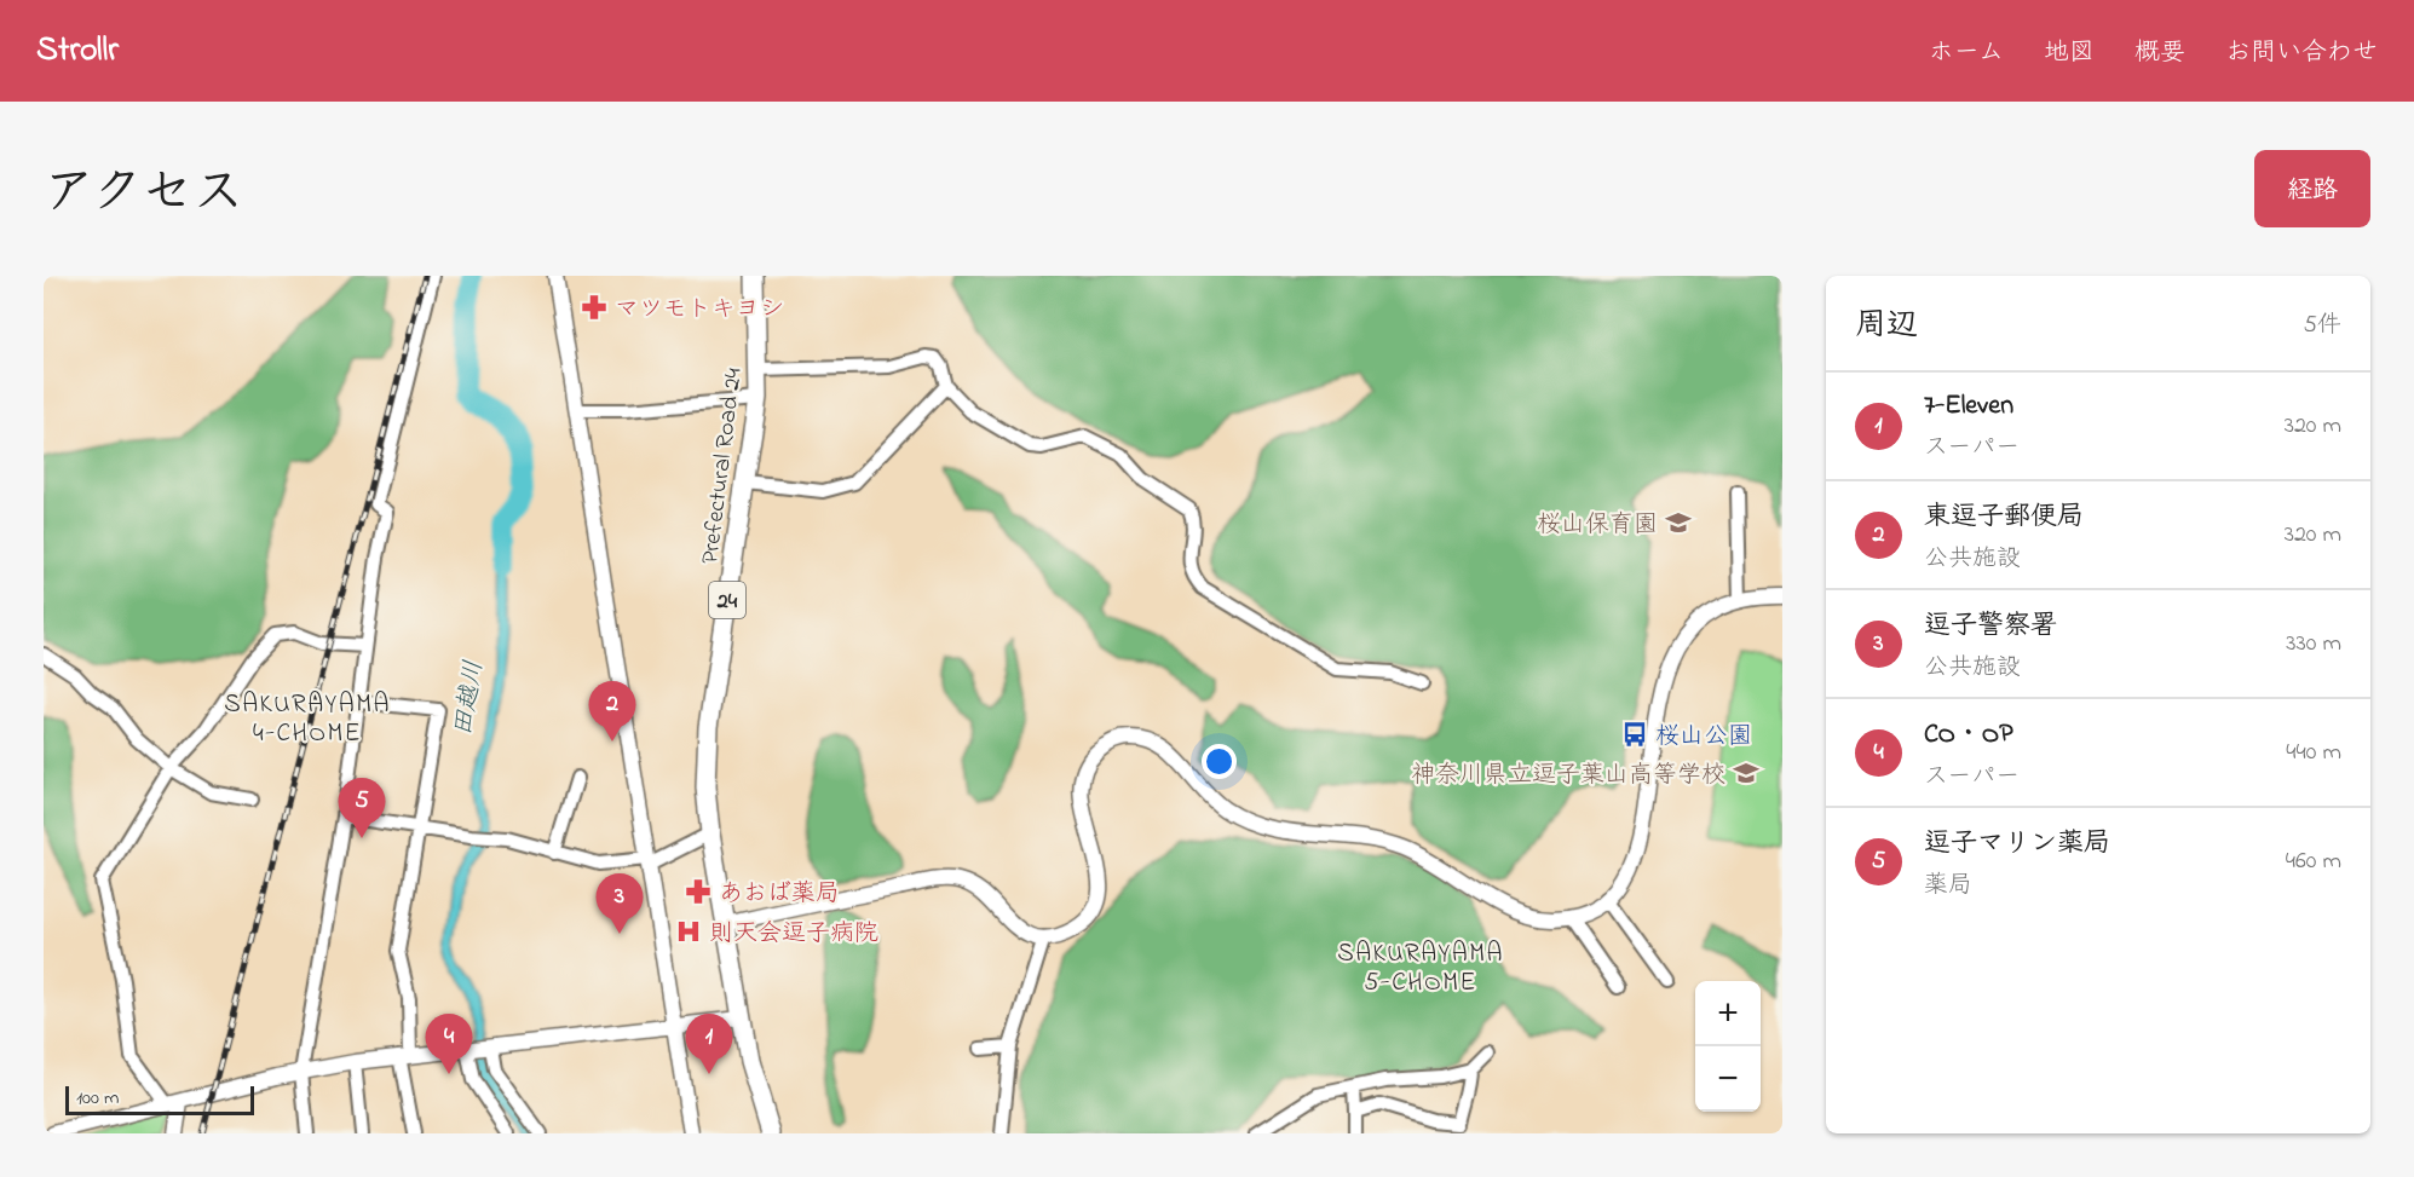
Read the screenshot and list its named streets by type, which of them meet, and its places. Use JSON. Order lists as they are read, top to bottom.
{
  "streets": {
    "main road": ["Prefectural Road 24", "24"]
  },
  "districts": ["SAKURAYAMA 4-CHOME", "SAKURAYAMA 5-CHOME"],
  "water": ["田越川"],
  "places": {
    "pharmacy": ["マツモトキヨシ", "あおば薬局"],
    "school or university": ["桜山保育園", "神奈川県立逗子葉山高等学校"],
    "bus stop": ["桜山公園"],
    "hospital": ["則天会逗子病院"]
  },
  "scale_bar": "100 m",
  "page": {
    "header": "Strollr",
    "nav": [
      "ホーム",
      "地図",
      "概要",
      "お問い合わせ"
    ],
    "title": "アクセス",
    "buttons": "経路",
    "heading": ["周辺", "5件"],
    "list": [
      {
        "mark": "1",
        "name": "7-Eleven",
        "note": "スーパー",
        "value": "320 m"
      },
      {
        "mark": "2",
        "name": "東逗子郵便局",
        "note": "公共施設",
        "value": "320 m"
      },
      {
        "mark": "3",
        "name": "逗子警察署",
        "note": "公共施設",
        "value": "330 m"
      },
      {
        "mark": "4",
        "name": "CO・OP",
        "note": "スーパー",
        "value": "440 m"
      },
      {
        "mark": "5",
        "name": "逗子マリン薬局",
        "note": "薬局",
        "value": "460 m"
      }
    ],
    "pins": [
      "2",
      "5",
      "3",
      "1",
      "4"
    ],
    "map_buttons": ["+", "−"],
    "scale": "100 m"
  }
}
